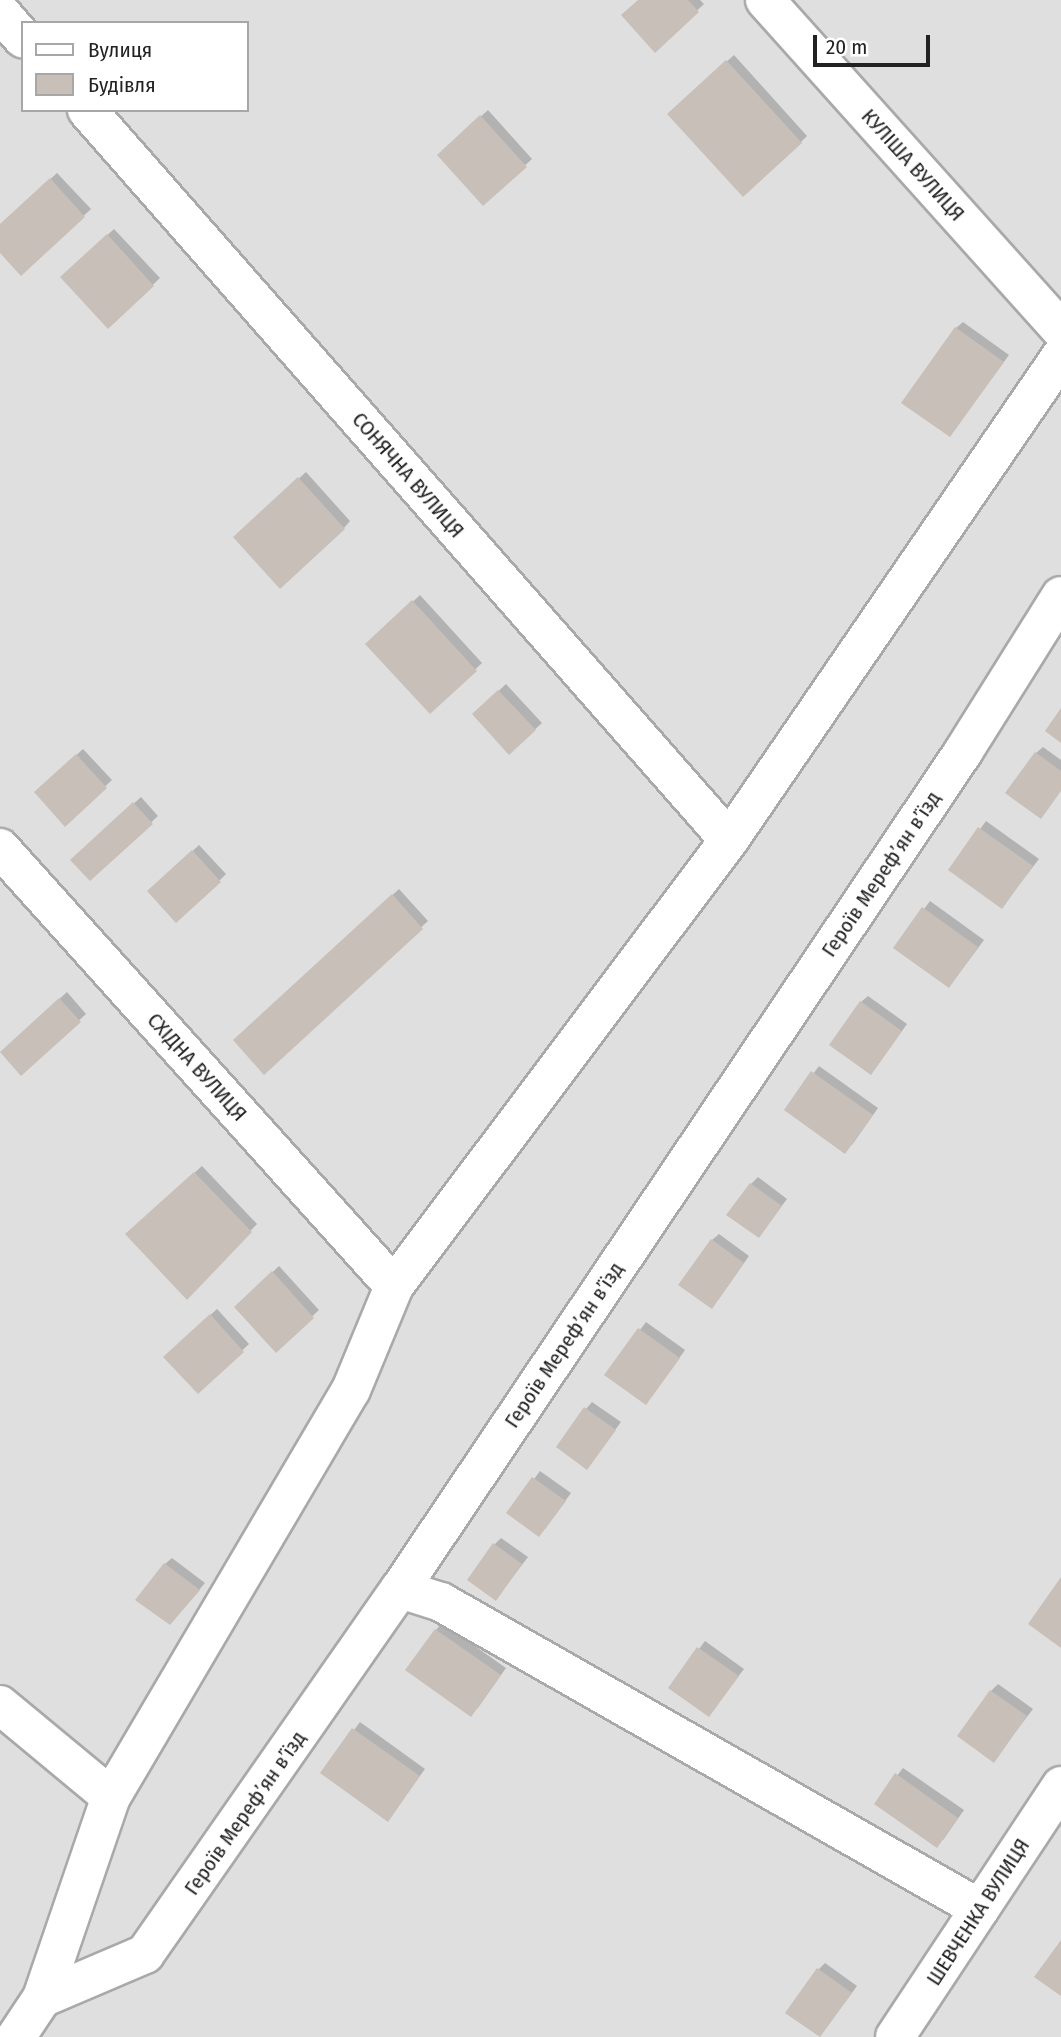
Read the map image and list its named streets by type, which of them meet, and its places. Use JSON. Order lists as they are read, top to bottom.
{
  "streets": {
    "street": [
      "КУЛІША ВУЛИЦЯ",
      "СОНЯЧНА ВУЛИЦЯ",
      "Героїв Мерефʼян вʼїзд",
      "СХІДНА ВУЛИЦЯ",
      "ШЕВЧЕНКА ВУЛИЦЯ"
    ]
  },
  "legend": ["Вулиця", "Будівля"],
  "scale_bar": "20 m"
}
